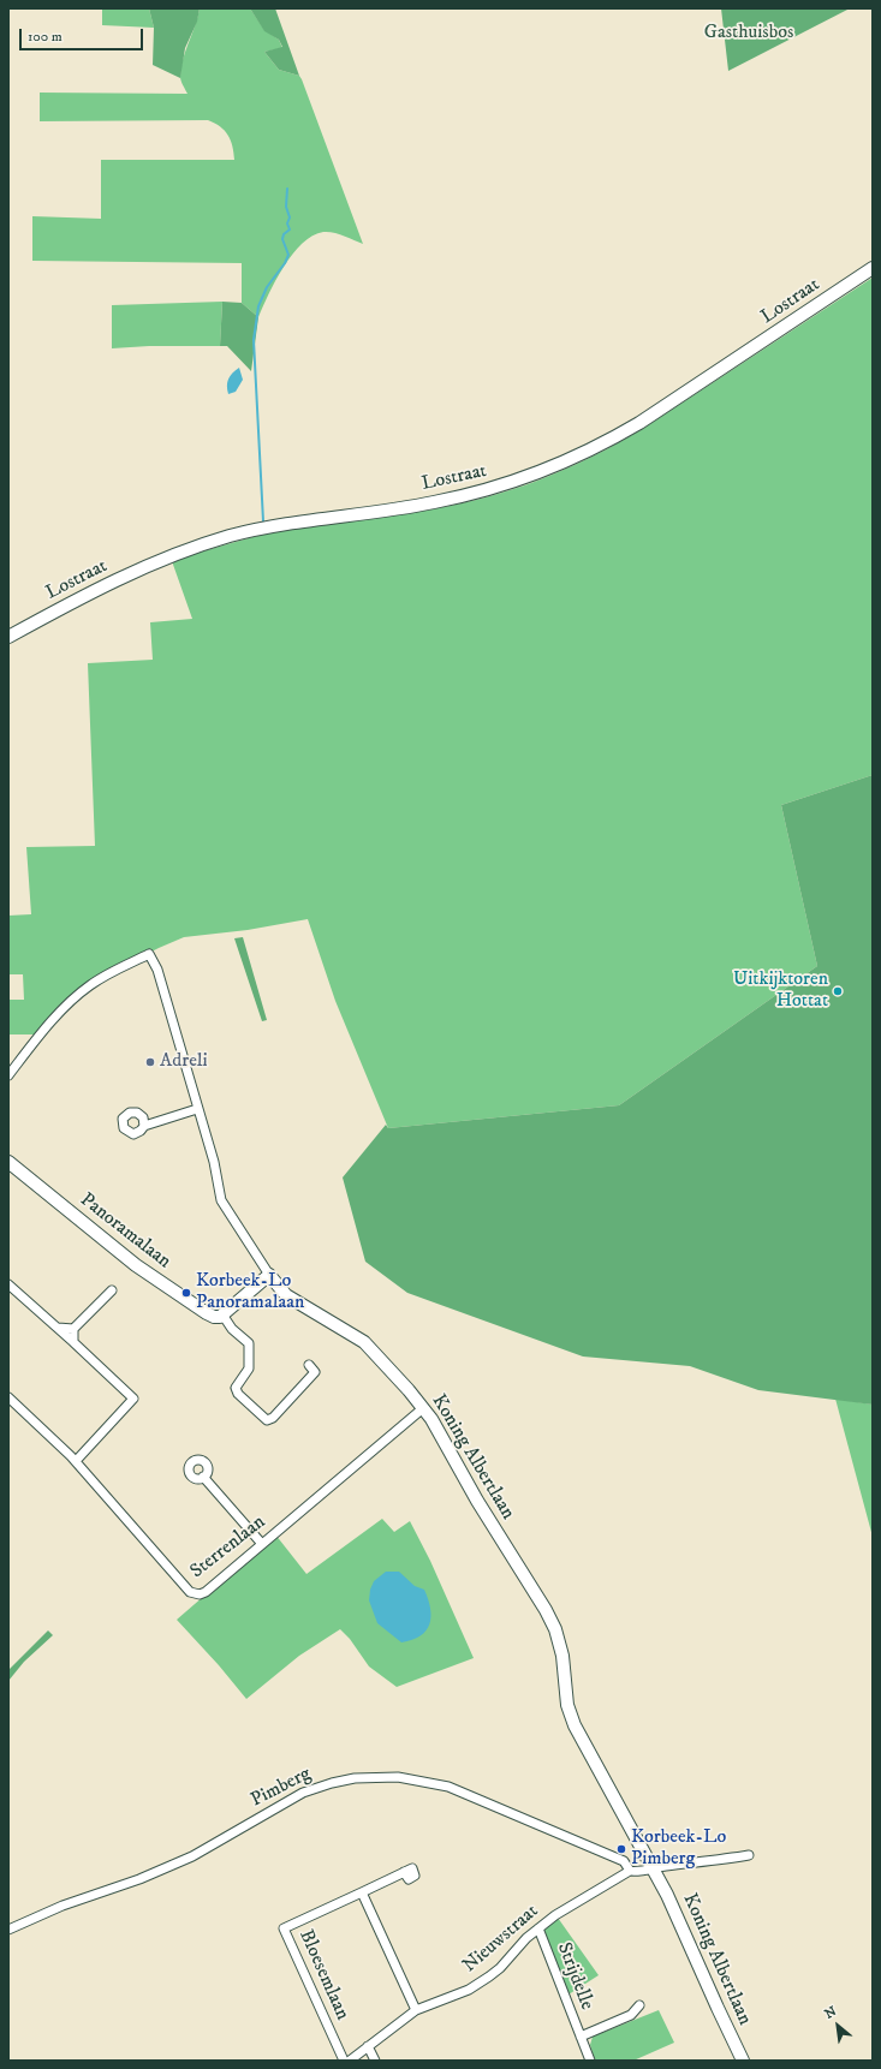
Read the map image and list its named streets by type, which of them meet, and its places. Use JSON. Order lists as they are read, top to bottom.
{
  "streets": {
    "street": [
      "Lostraat",
      "Panoramalaan",
      "Koning Albertlaan",
      "Sterrenlaan",
      "Pimberg",
      "Nieuwstraat",
      "Bloesemlaan",
      "Strijdelle"
    ]
  },
  "crossings": [
    ["Koning Albertlaan", "Sterrenlaan"],
    ["Koning Albertlaan", "Nieuwstraat"],
    ["Pimberg", "Nieuwstraat"],
    ["Nieuwstraat", "Strijdelle"]
  ],
  "parks": ["Gasthuisbos"],
  "places": [
    "Uitkijktoren Hottat",
    "Adreli",
    "Korbeek-Lo Panoramalaan",
    "Korbeek-Lo Pimberg"
  ],
  "scale_bar": "100 m",
  "north": "top left"
}
